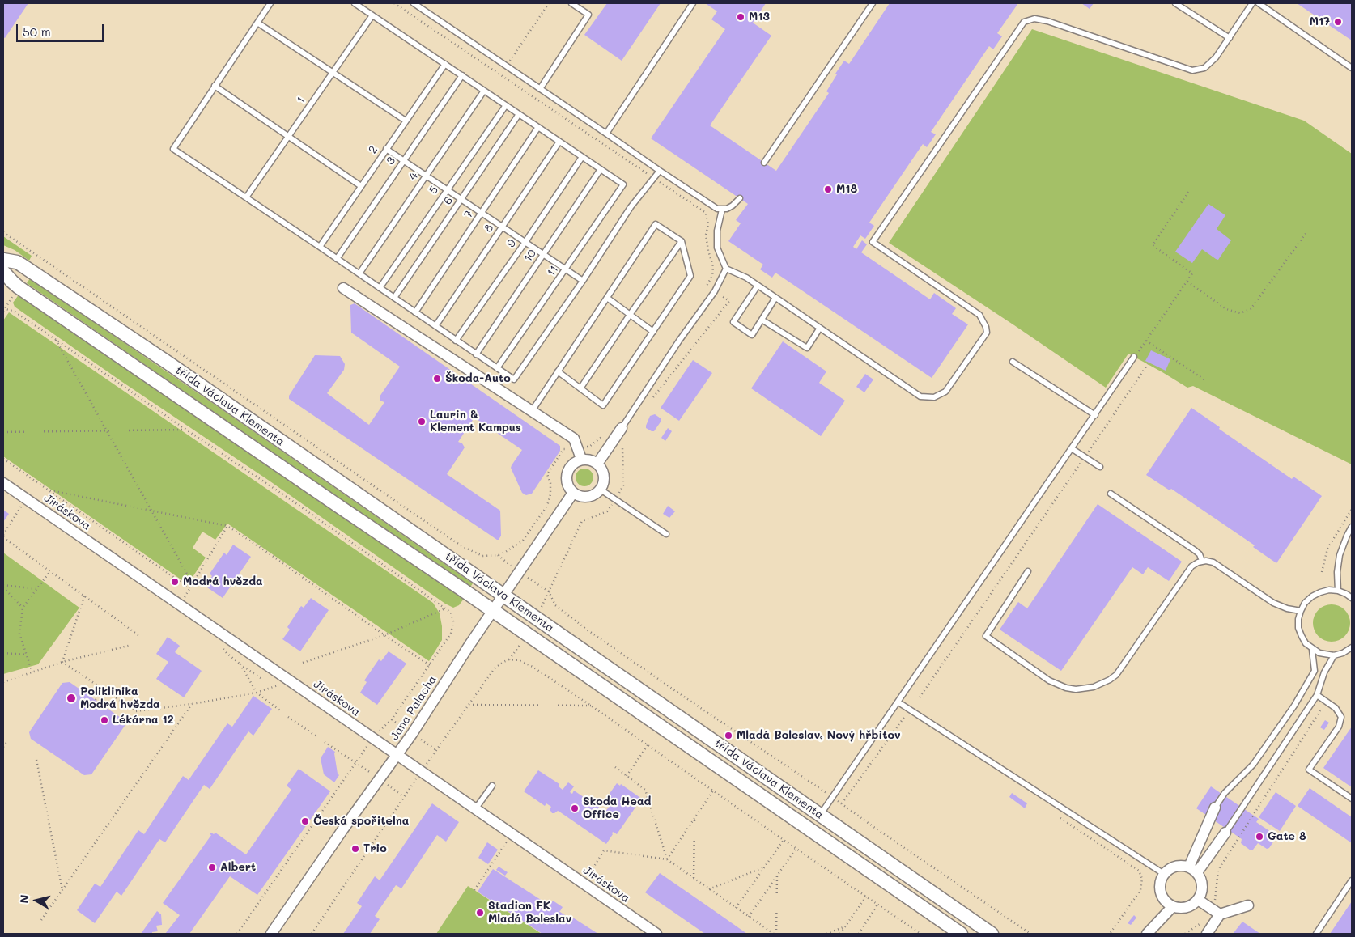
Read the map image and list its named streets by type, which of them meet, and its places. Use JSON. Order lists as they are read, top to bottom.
{
  "streets": {
    "street": ["třída Václava Klementa", "Jiráskova", "Jana Palacha"],
    "lane": [
      "1",
      "2",
      "3",
      "4",
      "5",
      "6",
      "7",
      "8",
      "9",
      "10",
      "11"
    ]
  },
  "crossings": [
    ["10", "11"],
    ["třída Václava Klementa", "Jana Palacha"],
    ["Jiráskova", "Jana Palacha"]
  ],
  "places": [
    "M13",
    "M17",
    "M18",
    "Škoda-Auto",
    "Laurin & Klement Kampus",
    "Modrá hvězda",
    "Poliklinika Modrá hvězda",
    "Lékárna 12",
    "Mladá Boleslav, Nový hřbitov",
    "Skoda Head Office",
    "Česká spořitelna",
    "Gate 8",
    "Trio",
    "Albert",
    "Stadion FK Mladá Boleslav"
  ],
  "scale_bar": "50 m",
  "north": "left"
}
